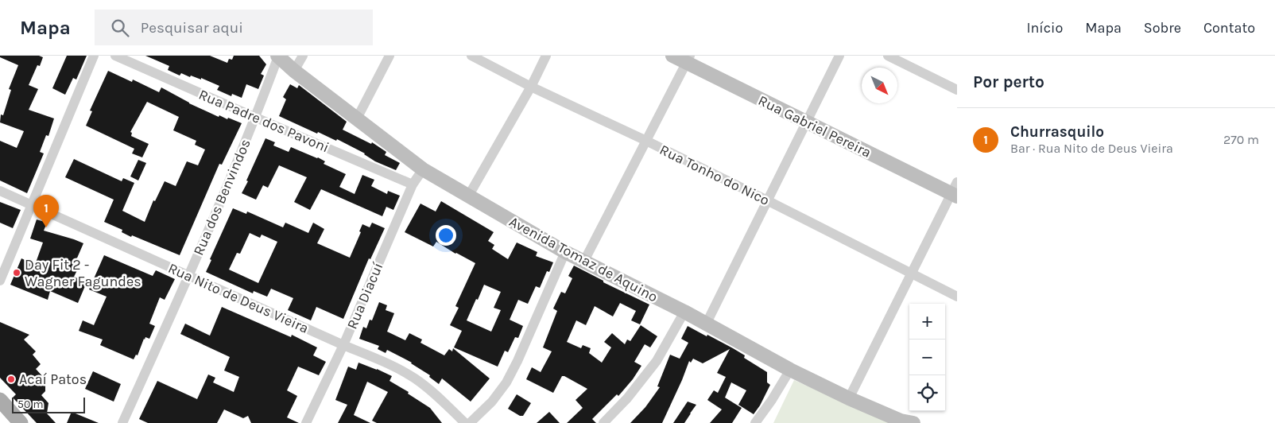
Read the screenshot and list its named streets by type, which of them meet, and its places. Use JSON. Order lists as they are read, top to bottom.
{
  "streets": {
    "street": [
      "Rua Padre dos Pavoni",
      "Rua Gabriel Pereira",
      "Rua Tonho do Nico",
      "Rua dos Benvindos",
      "Avenida Tomaz de Aquino",
      "Rua Diacuí",
      "Rua Nito de Deus Vieira"
    ]
  },
  "crossings": [
    ["Rua Padre dos Pavoni", "Rua dos Benvindos"],
    ["Rua Padre dos Pavoni", "Rua Diacuí"],
    ["Rua dos Benvindos", "Avenida Tomaz de Aquino"],
    ["Rua dos Benvindos", "Rua Nito de Deus Vieira"],
    ["Avenida Tomaz de Aquino", "Rua Diacuí"],
    ["Rua Diacuí", "Rua Nito de Deus Vieira"]
  ],
  "places": ["Day Fit 2 - Wagner Fagundes", "Acaí Patos"],
  "scale_bar": "50 m",
  "north": "bottom right",
  "page": {
    "header": "Mapa",
    "search": "Pesquisar aqui",
    "nav": [
      "Início",
      "Mapa",
      "Sobre",
      "Contato"
    ],
    "heading": "Por perto",
    "list": [
      {
        "mark": "1",
        "name": "Churrasquilo",
        "note": "Bar · Rua Nito de Deus Vieira",
        "value": "270 m"
      }
    ],
    "pins": "1",
    "map_buttons": ["+", "−"],
    "scale": "50 m"
  }
}
